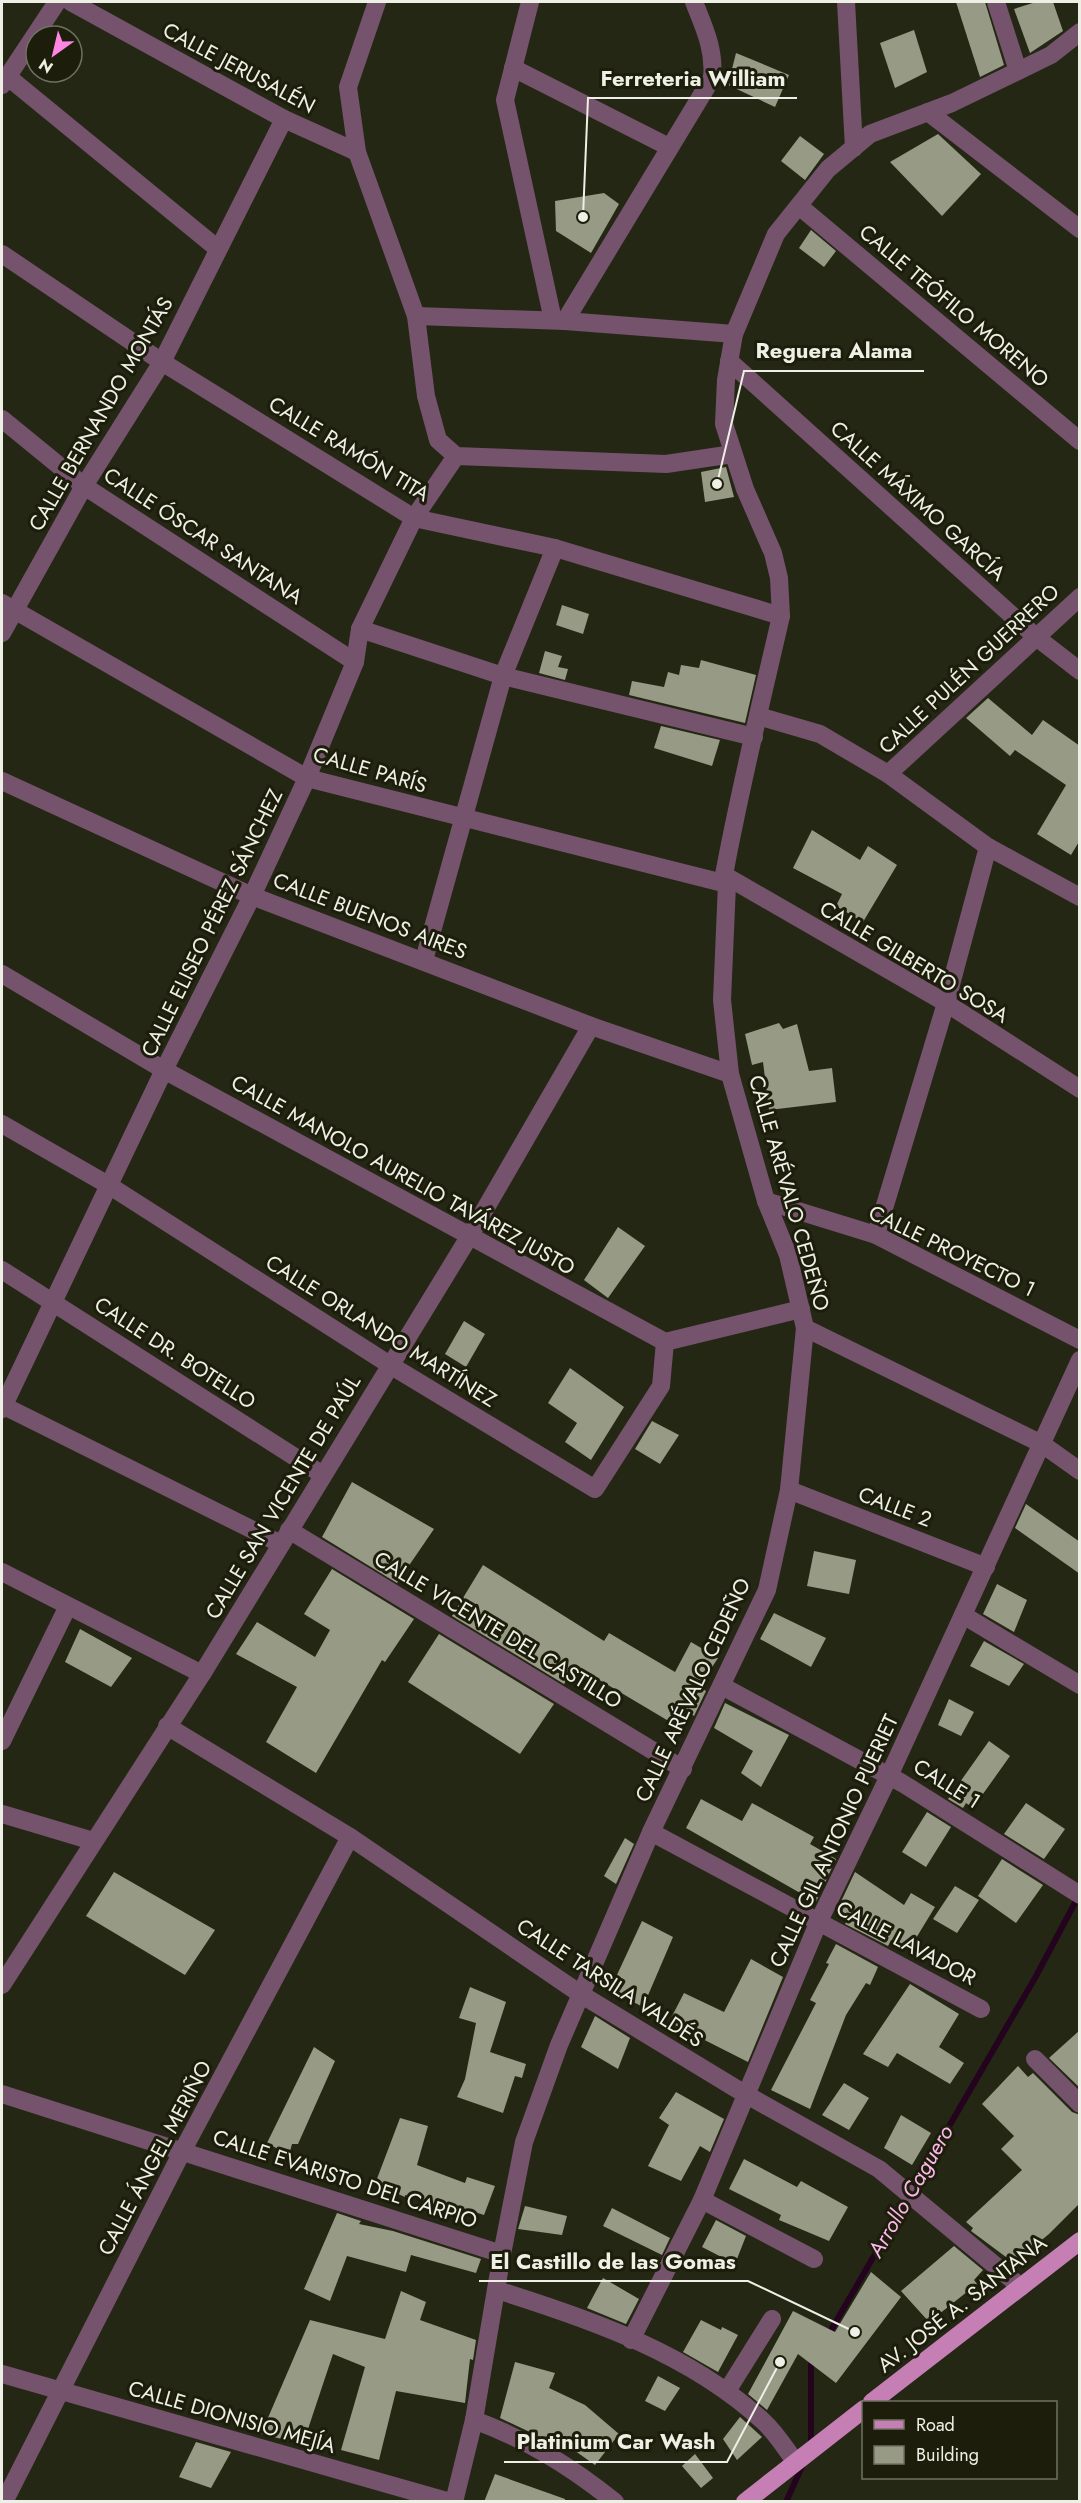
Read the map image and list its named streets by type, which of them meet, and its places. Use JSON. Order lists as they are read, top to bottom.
{
  "streets": {
    "main road": ["AV. JOSÉ A. SANTANA"],
    "street": [
      "CALLE JERUSALÉN",
      "CALLE TEÓFILO MORENO",
      "CALLE BERNANDO MONTÁS",
      "CALLE RAMÓN TITA",
      "CALLE MÁXIMO GARCÍA",
      "CALLE ÓSCAR SANTANA",
      "CALLE PULÉN GUERRERO",
      "CALLE PARÍS",
      "CALLE BUENOS AIRES",
      "CALLE ELISEO PÉREZ SÁNCHEZ",
      "CALLE GILBERTO SOSA",
      "CALLE MANOLO AURELIO TAVÁREZ JUSTO",
      "CALLE ARÉVALO CEDEÑO",
      "CALLE PROYECTO 1",
      "CALLE ORLANDO MARTÍNEZ",
      "CALLE DR. BOTELLO",
      "CALLE SAN VICENTE DE PAÚL",
      "CALLE 2",
      "CALLE VICENTE DEL CASTILLO",
      "CALLE 1",
      "CALLE GIL ANTONIO PUERIET",
      "CALLE LAVADOR",
      "CALLE TARSILA VALDÉS",
      "CALLE ÁNGEL MERIÑO",
      "CALLE EVARISTO DEL CARPIO",
      "CALLE DIONISIO MEJÍA"
    ]
  },
  "crossings": [
    ["CALLE JERUSALÉN", "CALLE BERNANDO MONTÁS"],
    ["CALLE TEÓFILO MORENO", "CALLE ARÉVALO CEDEÑO"],
    ["CALLE BERNANDO MONTÁS", "CALLE RAMÓN TITA"],
    ["CALLE BERNANDO MONTÁS", "CALLE ÓSCAR SANTANA"],
    ["CALLE BERNANDO MONTÁS", "CALLE PARÍS"],
    ["CALLE RAMÓN TITA", "CALLE ELISEO PÉREZ SÁNCHEZ"],
    ["CALLE RAMÓN TITA", "CALLE ARÉVALO CEDEÑO"],
    ["CALLE MÁXIMO GARCÍA", "CALLE PULÉN GUERRERO"],
    ["CALLE MÁXIMO GARCÍA", "CALLE ARÉVALO CEDEÑO"],
    ["CALLE ÓSCAR SANTANA", "CALLE ELISEO PÉREZ SÁNCHEZ"],
    ["CALLE PARÍS", "CALLE ELISEO PÉREZ SÁNCHEZ"],
    ["CALLE PARÍS", "CALLE GILBERTO SOSA"],
    ["CALLE PARÍS", "CALLE ARÉVALO CEDEÑO"],
    ["CALLE BUENOS AIRES", "CALLE ELISEO PÉREZ SÁNCHEZ"],
    ["CALLE BUENOS AIRES", "CALLE ARÉVALO CEDEÑO"],
    ["CALLE BUENOS AIRES", "CALLE SAN VICENTE DE PAÚL"],
    ["CALLE ELISEO PÉREZ SÁNCHEZ", "CALLE MANOLO AURELIO TAVÁREZ JUSTO"],
    ["CALLE ELISEO PÉREZ SÁNCHEZ", "CALLE ORLANDO MARTÍNEZ"],
    ["CALLE ELISEO PÉREZ SÁNCHEZ", "CALLE DR. BOTELLO"],
    ["CALLE ELISEO PÉREZ SÁNCHEZ", "CALLE VICENTE DEL CASTILLO"],
    ["CALLE GILBERTO SOSA", "CALLE ARÉVALO CEDEÑO"],
    ["CALLE MANOLO AURELIO TAVÁREZ JUSTO", "CALLE ORLANDO MARTÍNEZ"],
    ["CALLE MANOLO AURELIO TAVÁREZ JUSTO", "CALLE SAN VICENTE DE PAÚL"],
    ["CALLE ARÉVALO CEDEÑO", "CALLE PROYECTO 1"],
    ["CALLE ARÉVALO CEDEÑO", "CALLE 2"],
    ["CALLE ARÉVALO CEDEÑO", "CALLE VICENTE DEL CASTILLO"],
    ["CALLE ARÉVALO CEDEÑO", "CALLE 1"],
    ["CALLE ARÉVALO CEDEÑO", "CALLE LAVADOR"],
    ["CALLE ARÉVALO CEDEÑO", "CALLE TARSILA VALDÉS"],
    ["CALLE ARÉVALO CEDEÑO", "CALLE EVARISTO DEL CARPIO"],
    ["CALLE ARÉVALO CEDEÑO", "CALLE DIONISIO MEJÍA"],
    ["CALLE ORLANDO MARTÍNEZ", "CALLE SAN VICENTE DE PAÚL"],
    ["CALLE DR. BOTELLO", "CALLE SAN VICENTE DE PAÚL"],
    ["CALLE SAN VICENTE DE PAÚL", "CALLE VICENTE DEL CASTILLO"],
    ["CALLE SAN VICENTE DE PAÚL", "CALLE TARSILA VALDÉS"],
    ["CALLE 2", "CALLE GIL ANTONIO PUERIET"],
    ["CALLE 1", "CALLE GIL ANTONIO PUERIET"],
    ["CALLE GIL ANTONIO PUERIET", "CALLE LAVADOR"],
    ["CALLE GIL ANTONIO PUERIET", "CALLE TARSILA VALDÉS"],
    ["CALLE TARSILA VALDÉS", "CALLE ÁNGEL MERIÑO"],
    ["CALLE TARSILA VALDÉS", "AV. JOSÉ A. SANTANA"],
    ["CALLE ÁNGEL MERIÑO", "CALLE EVARISTO DEL CARPIO"],
    ["CALLE ÁNGEL MERIÑO", "CALLE DIONISIO MEJÍA"]
  ],
  "water": ["Arrollo Caguero"],
  "places": [
    "Ferreteria William",
    "Reguera Alama",
    "El Castillo de las Gomas",
    "Platinium Car Wash"
  ],
  "legend": ["Road", "Building"],
  "north": "bottom left"
}
